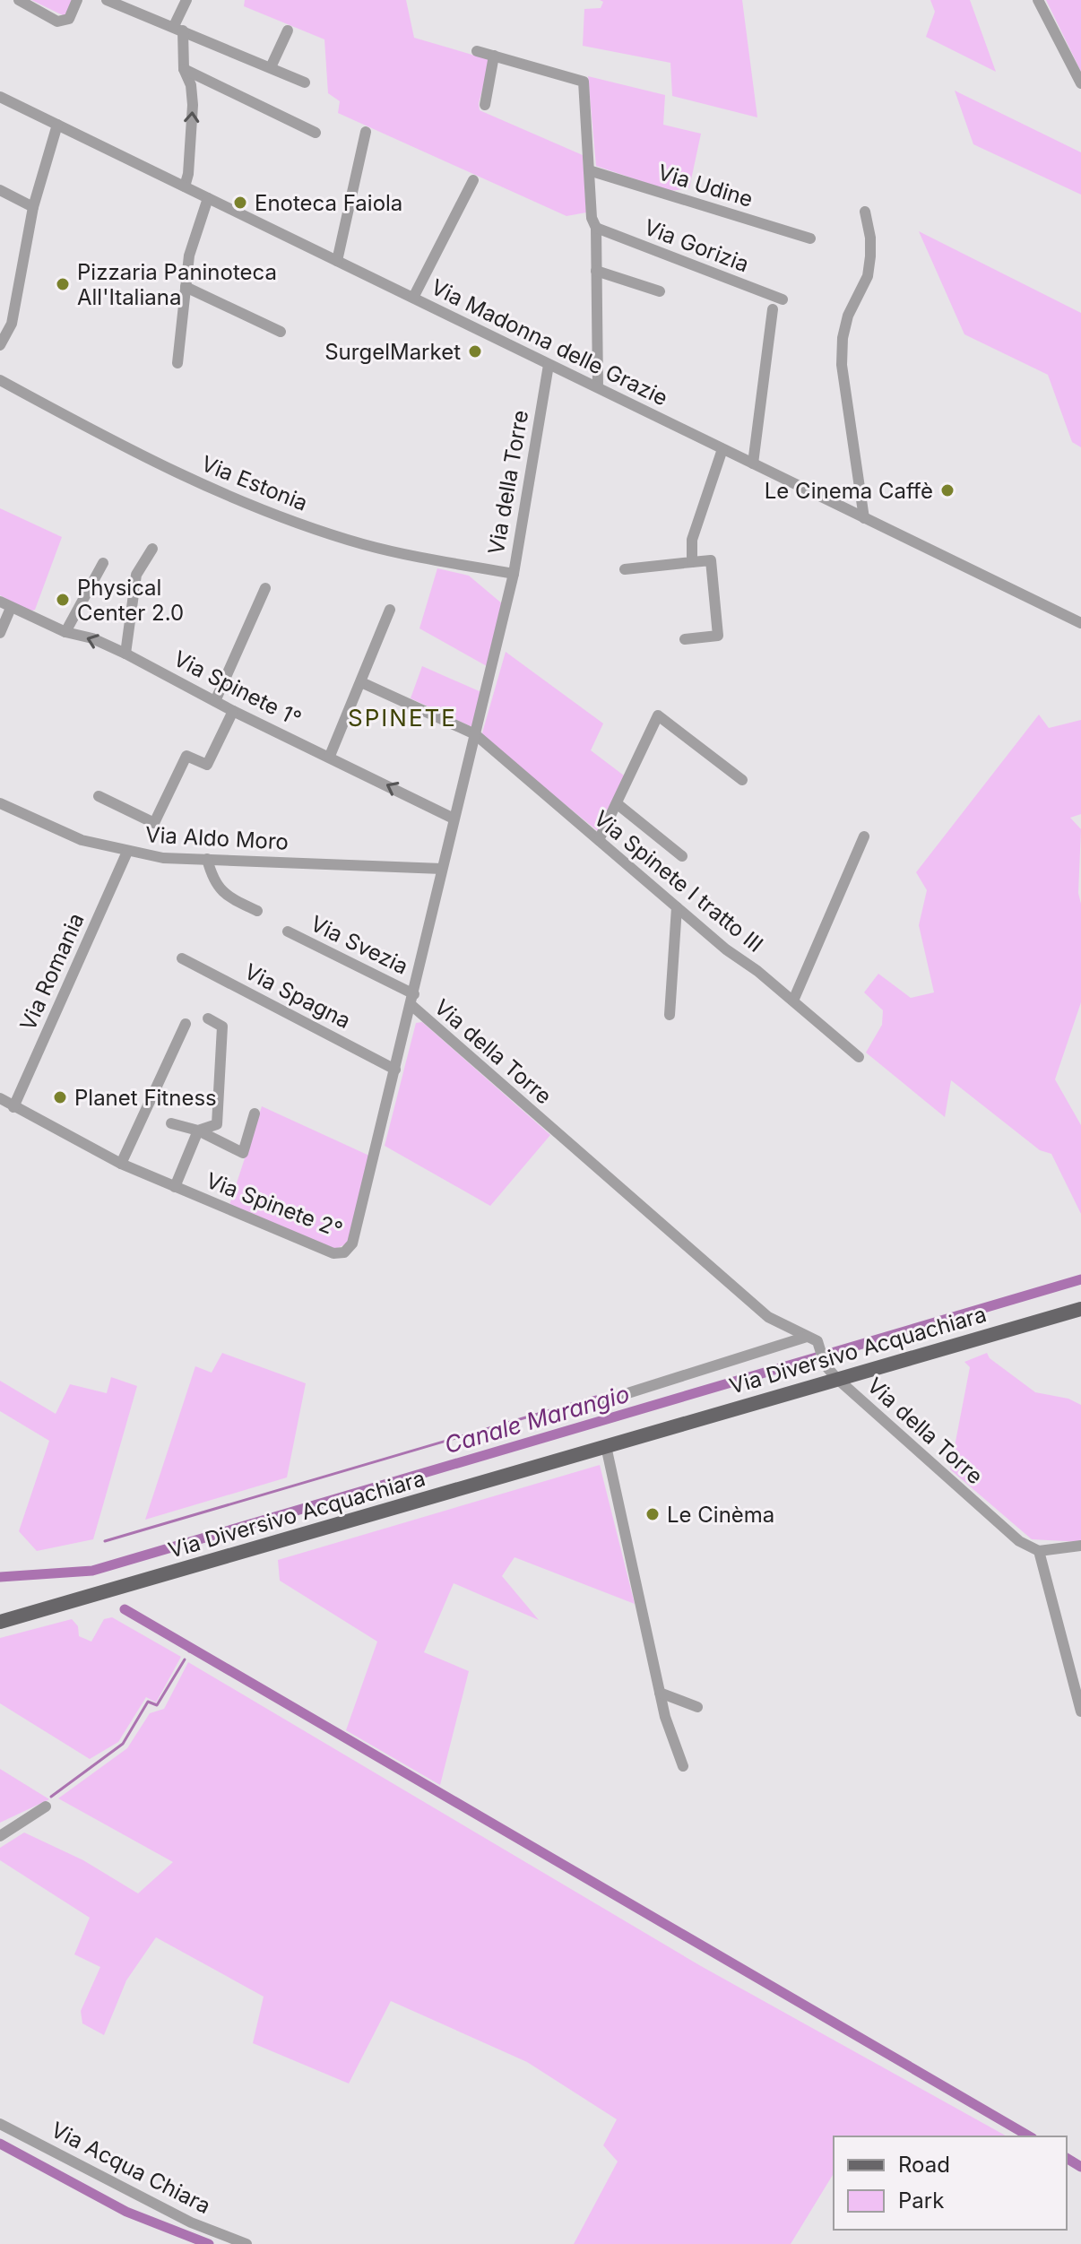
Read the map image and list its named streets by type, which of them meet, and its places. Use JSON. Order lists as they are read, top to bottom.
{
  "streets": {
    "main road": ["Via Diversivo Acquachiara"],
    "street": [
      "Via Udine",
      "Via Gorizia",
      "Via Madonna delle Grazie",
      "Via della Torre",
      "Via Estonia",
      "Via Spinete 1°",
      "Via Aldo Moro",
      "Via Spinete I tratto III",
      "Via Svezia",
      "Via Romania",
      "Via Spagna",
      "Via Spinete 2°",
      "Via Acqua Chiara"
    ]
  },
  "crossings": [
    ["Via Madonna delle Grazie", "Via della Torre"],
    ["Via della Torre", "Via Estonia"],
    ["Via della Torre", "Via Spinete 1°"],
    ["Via della Torre", "Via Aldo Moro"],
    ["Via della Torre", "Via Spinete I tratto III"],
    ["Via della Torre", "Via Svezia"],
    ["Via della Torre", "Via Spinete 2°"],
    ["Via della Torre", "Via Diversivo Acquachiara"],
    ["Via Aldo Moro", "Via Romania"],
    ["Via Svezia", "Via Spinete 2°"],
    ["Via Romania", "Via Spinete 2°"],
    ["Via Spagna", "Via Spinete 2°"]
  ],
  "one_way": ["Via Spinete 1°"],
  "districts": ["SPINETE"],
  "water": ["Canale Marangio"],
  "places": [
    "Enoteca Faiola",
    "Pizzaria Paninoteca All'Italiana",
    "SurgelMarket",
    "Le Cinema Caffè",
    "Physical Center 2.0",
    "Planet Fitness",
    "Le Cinèma"
  ],
  "legend": ["Road", "Park"]
}
